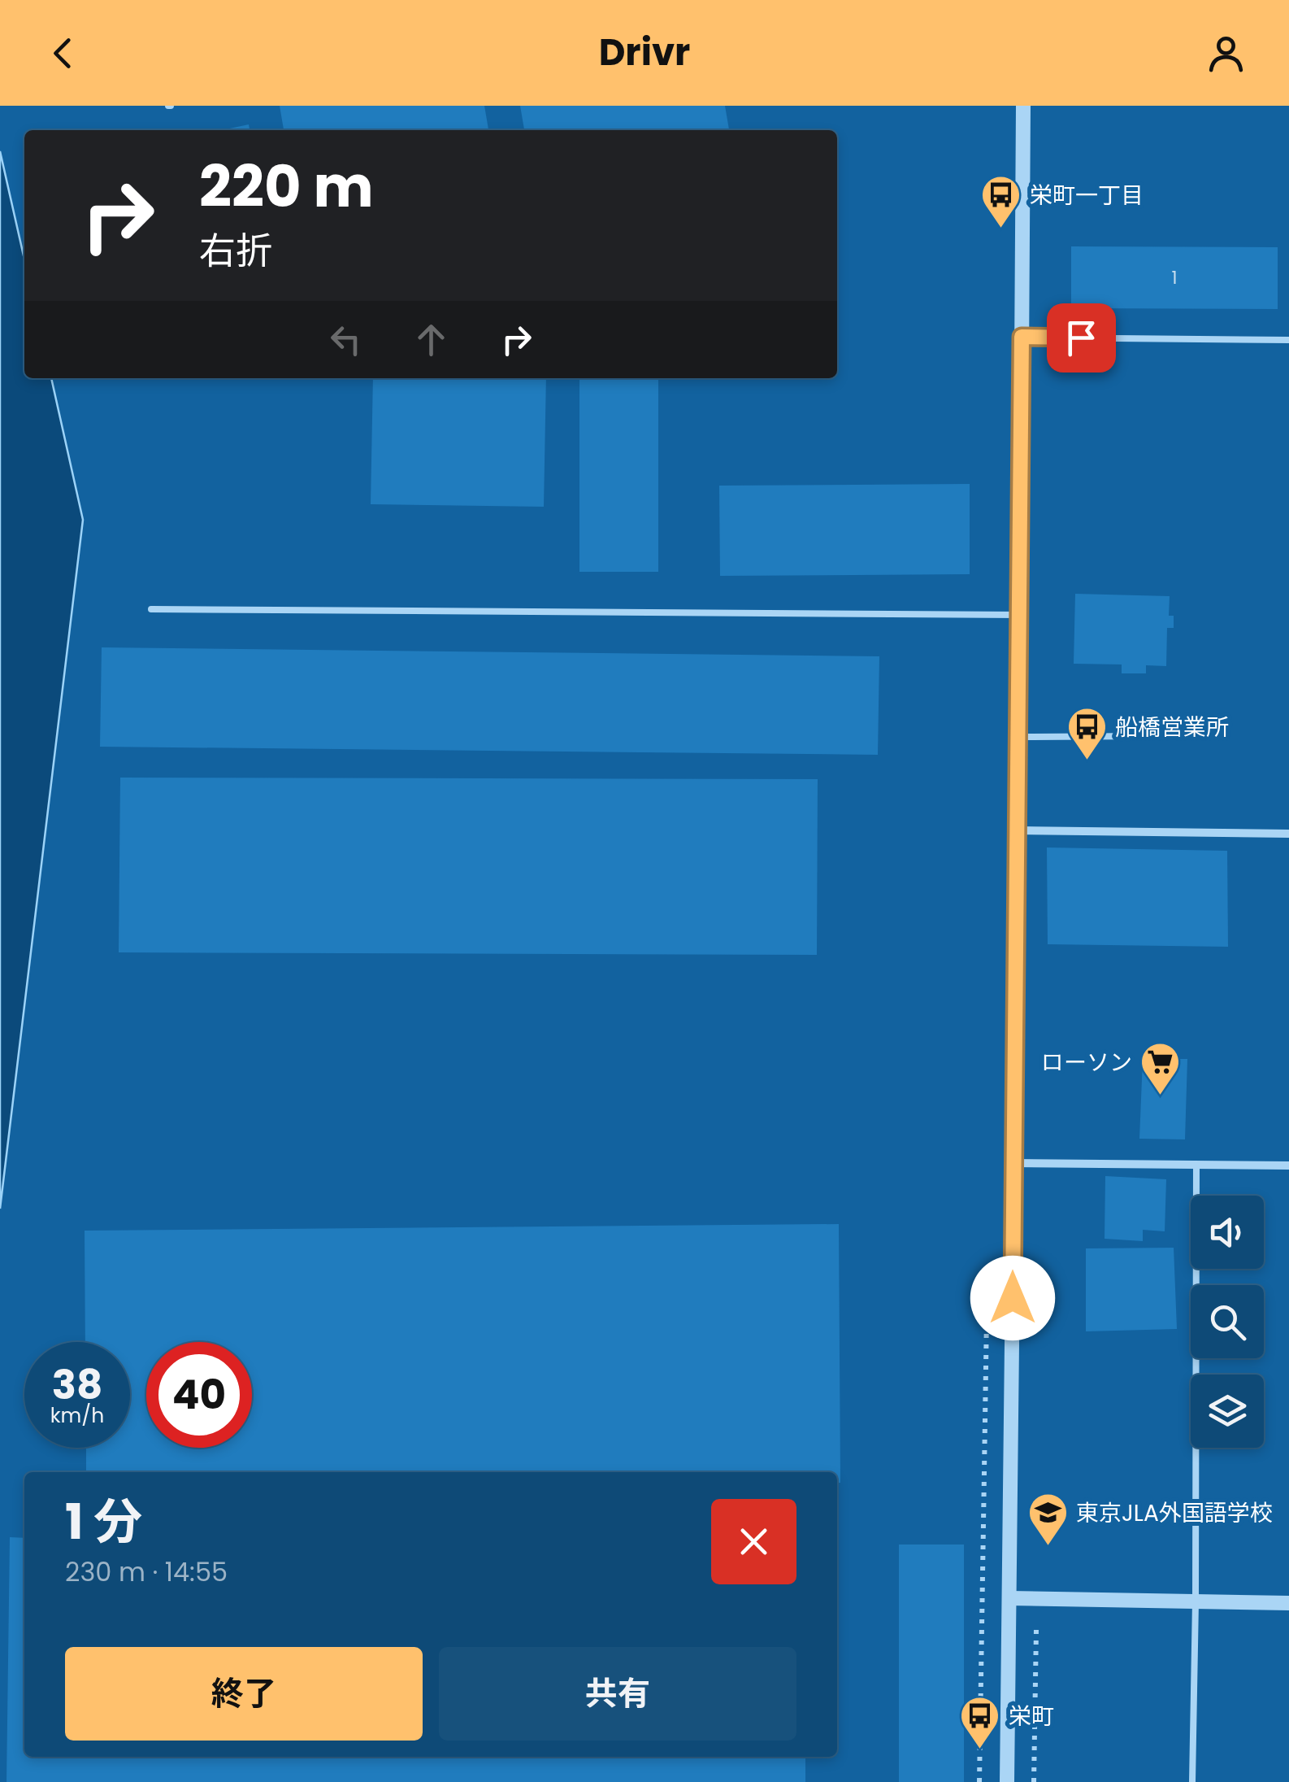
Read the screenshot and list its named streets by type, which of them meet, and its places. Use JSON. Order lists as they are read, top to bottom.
{
  "places": {
    "bus stop": ["栄町一丁目", "船橋営業所", "栄町"],
    "supermarket": ["ローソン"],
    "school or university": ["東京JLA外国語学校"]
  },
  "house_numbers": ["1"],
  "page": {
    "header": "Drivr",
    "turn": ["220 m", "右折"],
    "speed": "38 km/h",
    "limit": "40",
    "heading": ["1 分", "230 m · 14:55"],
    "buttons": ["終了", "共有"]
  }
}
